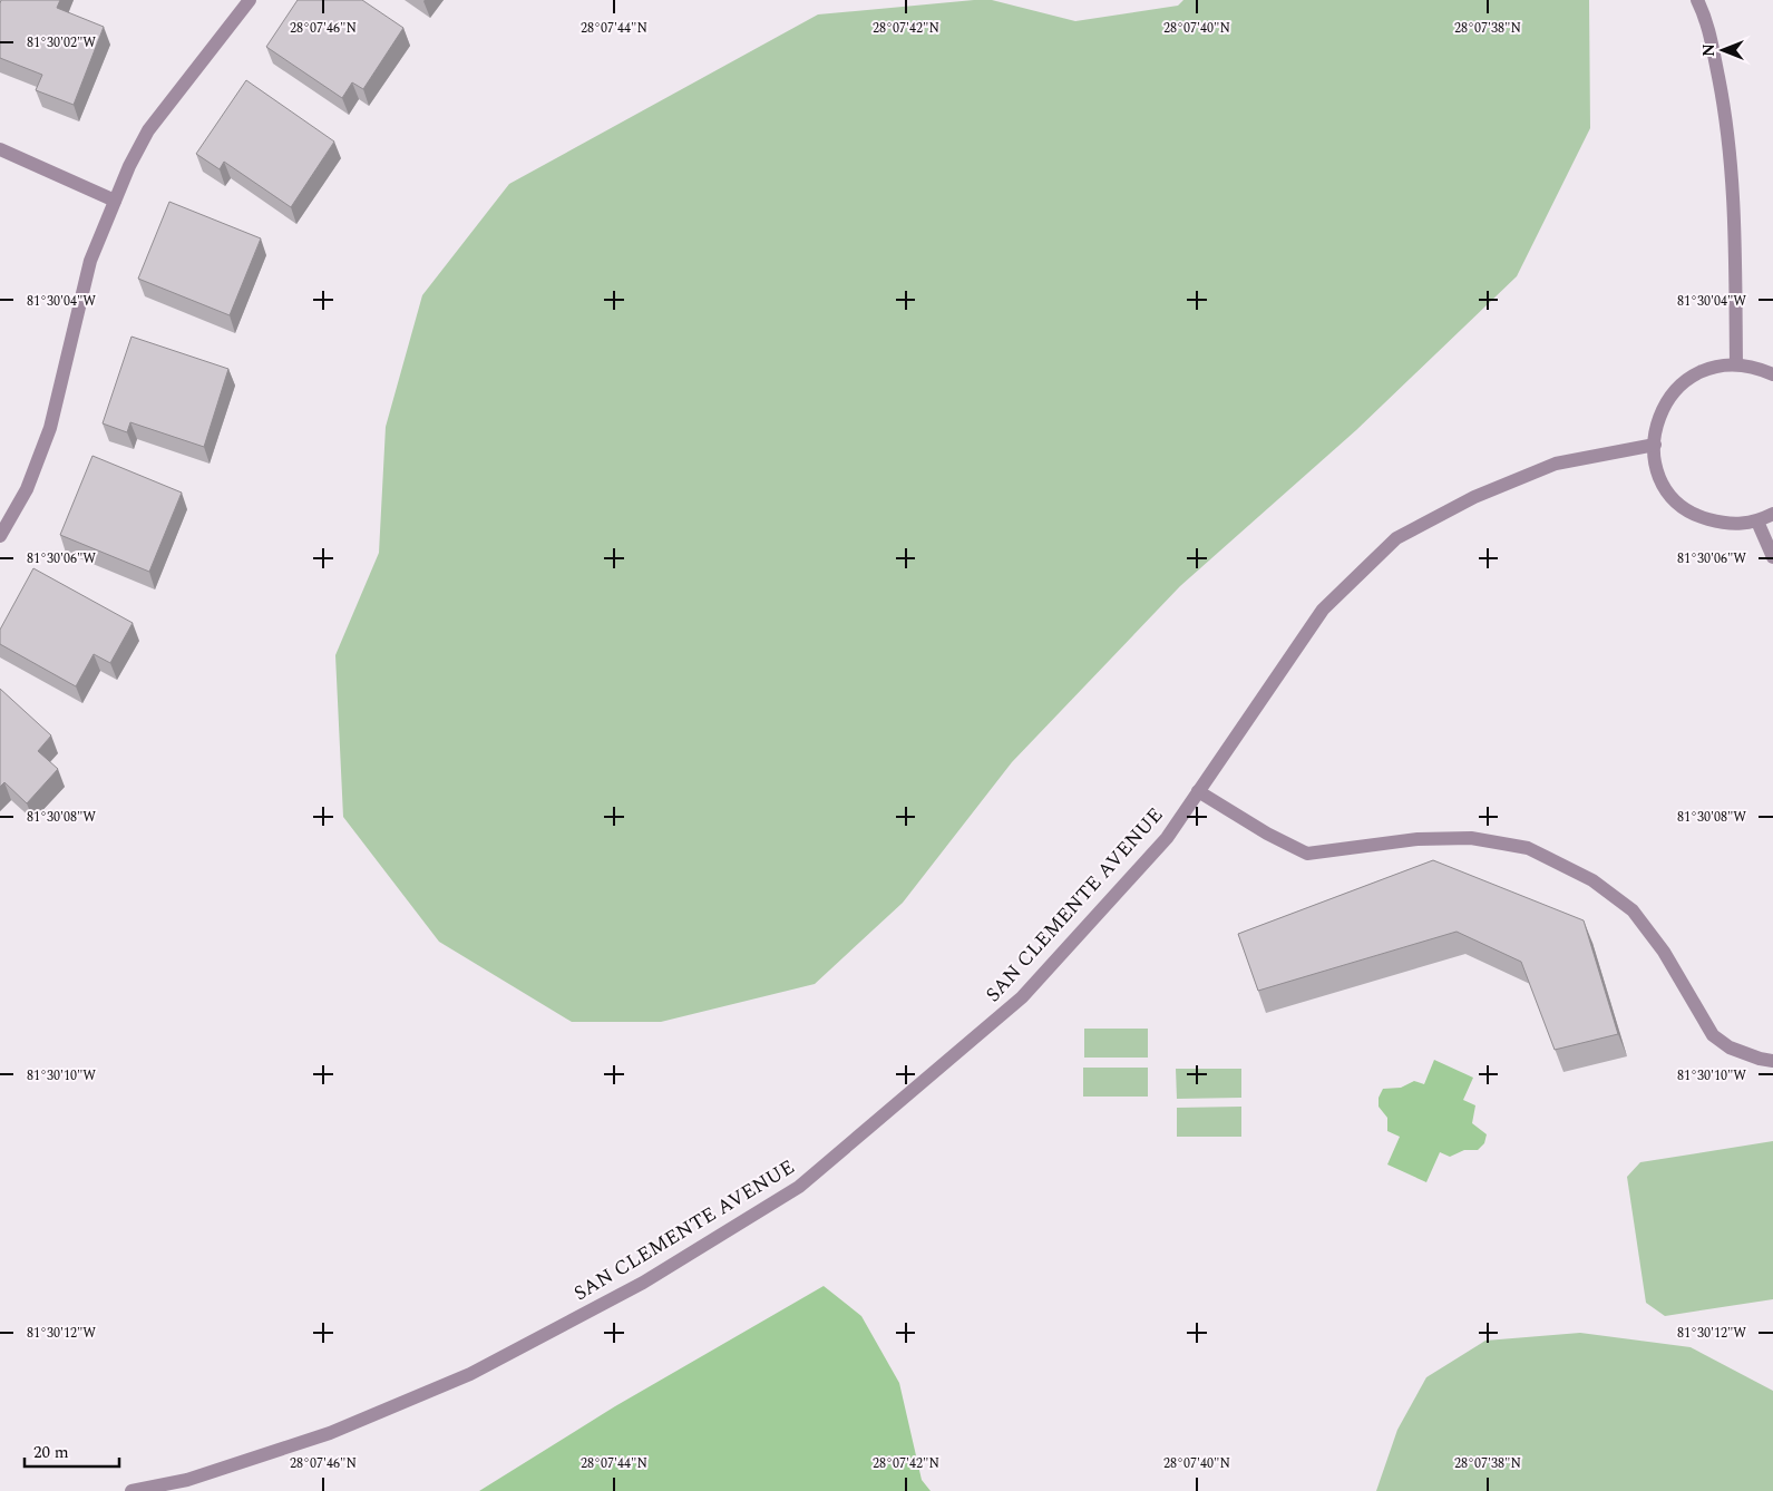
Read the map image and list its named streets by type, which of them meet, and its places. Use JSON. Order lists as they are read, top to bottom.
{
  "streets": {
    "street": ["SAN CLEMENTE AVENUE"]
  },
  "scale_bar": "20 m",
  "north": "left",
  "coordinates": [
    "28°07'46\"N",
    "28°07'44\"N",
    "28°07'42\"N",
    "28°07'40\"N",
    "28°07'38\"N",
    "81°30'02\"W",
    "81°30'04\"W",
    "81°30'06\"W",
    "81°30'08\"W",
    "81°30'10\"W",
    "81°30'12\"W"
  ]
}
